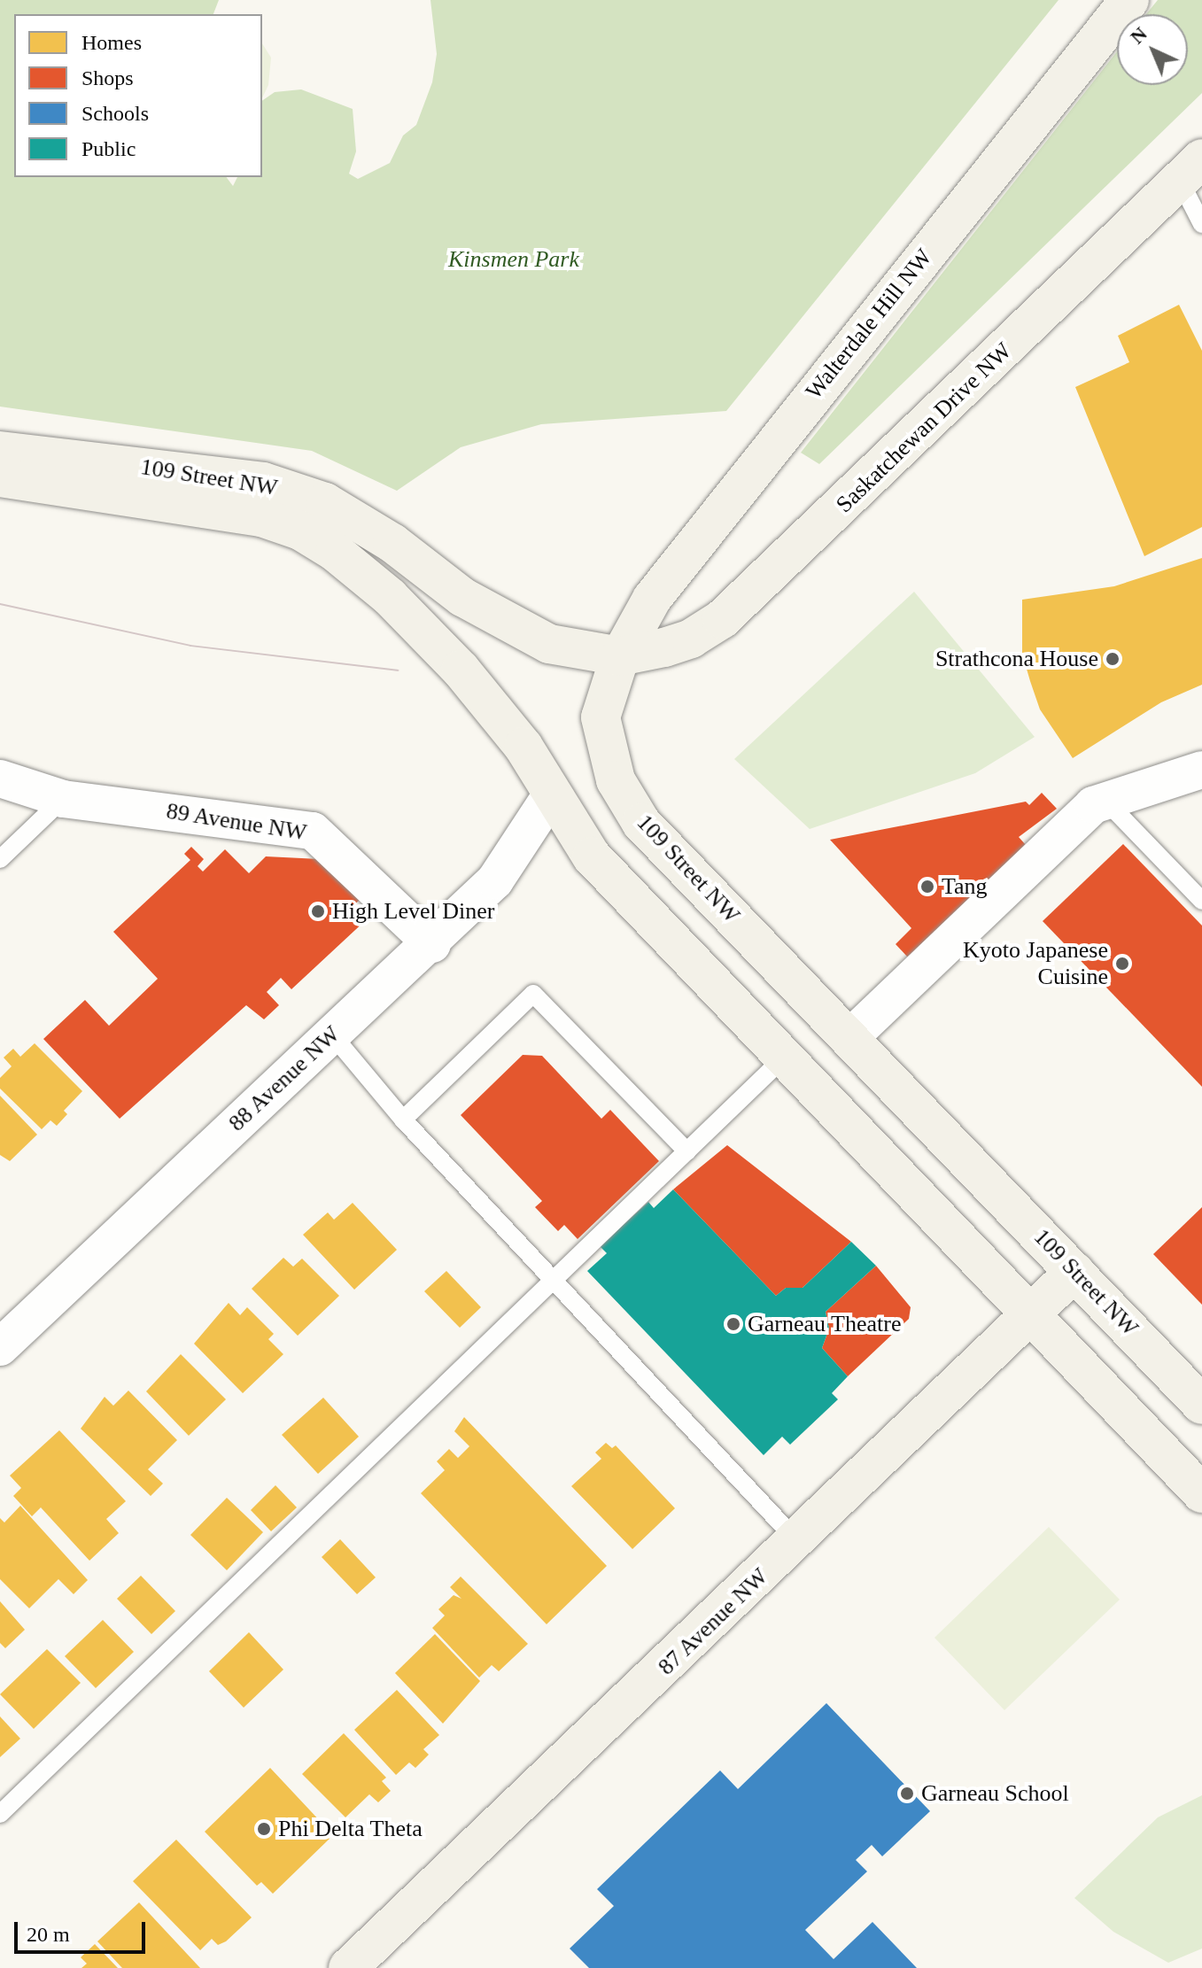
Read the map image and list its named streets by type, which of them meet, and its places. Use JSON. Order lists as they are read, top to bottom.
{
  "streets": {
    "main road": [
      "Walterdale Hill NW",
      "Saskatchewan Drive NW",
      "109 Street NW",
      "87 Avenue NW"
    ],
    "street": ["89 Avenue NW", "88 Avenue NW"]
  },
  "crossings": [
    ["Walterdale Hill NW", "Saskatchewan Drive NW"],
    ["Walterdale Hill NW", "109 Street NW"],
    ["Saskatchewan Drive NW", "109 Street NW"],
    ["109 Street NW", "88 Avenue NW"],
    ["109 Street NW", "87 Avenue NW"],
    ["89 Avenue NW", "88 Avenue NW"]
  ],
  "parks": ["Kinsmen Park"],
  "places": [
    "Strathcona House",
    "Tang",
    "High Level Diner",
    "Kyoto Japanese Cuisine",
    "Garneau Theatre",
    "Garneau School",
    "Phi Delta Theta"
  ],
  "legend": [
    "Homes",
    "Shops",
    "Schools",
    "Public"
  ],
  "scale_bar": "20 m",
  "north": "top left"
}
